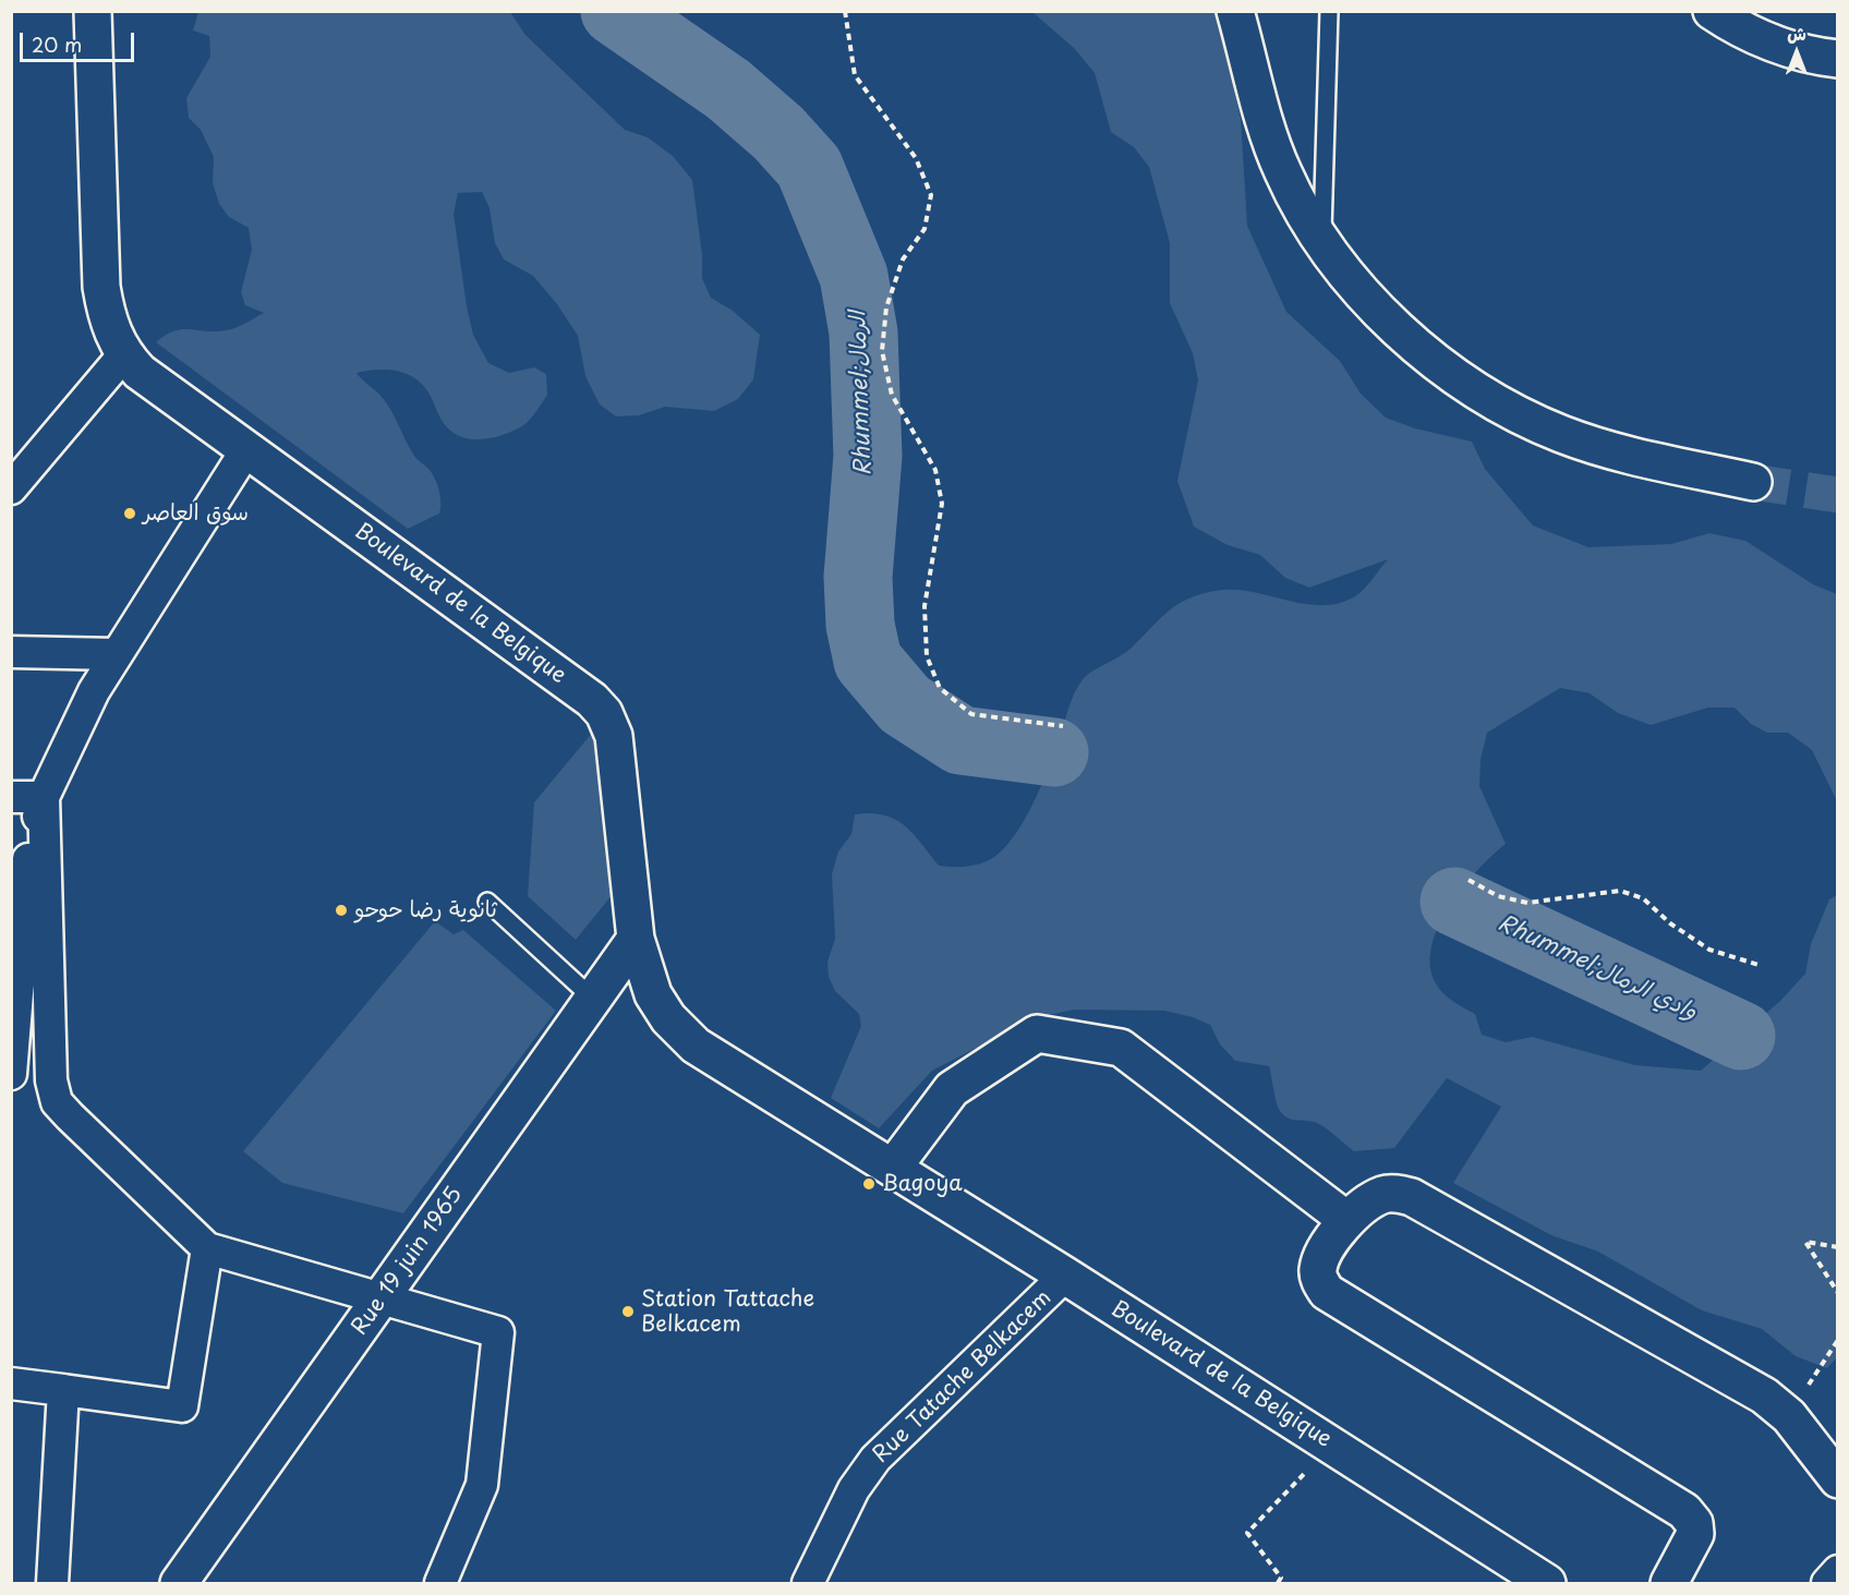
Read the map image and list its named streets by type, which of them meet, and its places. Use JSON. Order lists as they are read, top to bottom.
{
  "streets": {
    "main road": ["Boulevard de la Belgique", "Rue 19 juin 1965"],
    "street": ["Rue Tatache Belkacem"]
  },
  "crossings": [
    ["Boulevard de la Belgique", "Rue 19 juin 1965"],
    ["Boulevard de la Belgique", "Rue Tatache Belkacem"]
  ],
  "water": ["Rhummel;الرمال", "Rhummel;وادي الرمال"],
  "places": [
    "سوق العاصر",
    "ثانوية رضا حوحو",
    "Bagoya",
    "Station Tattache Belkacem"
  ],
  "scale_bar": "20 m",
  "north": "top"
}
